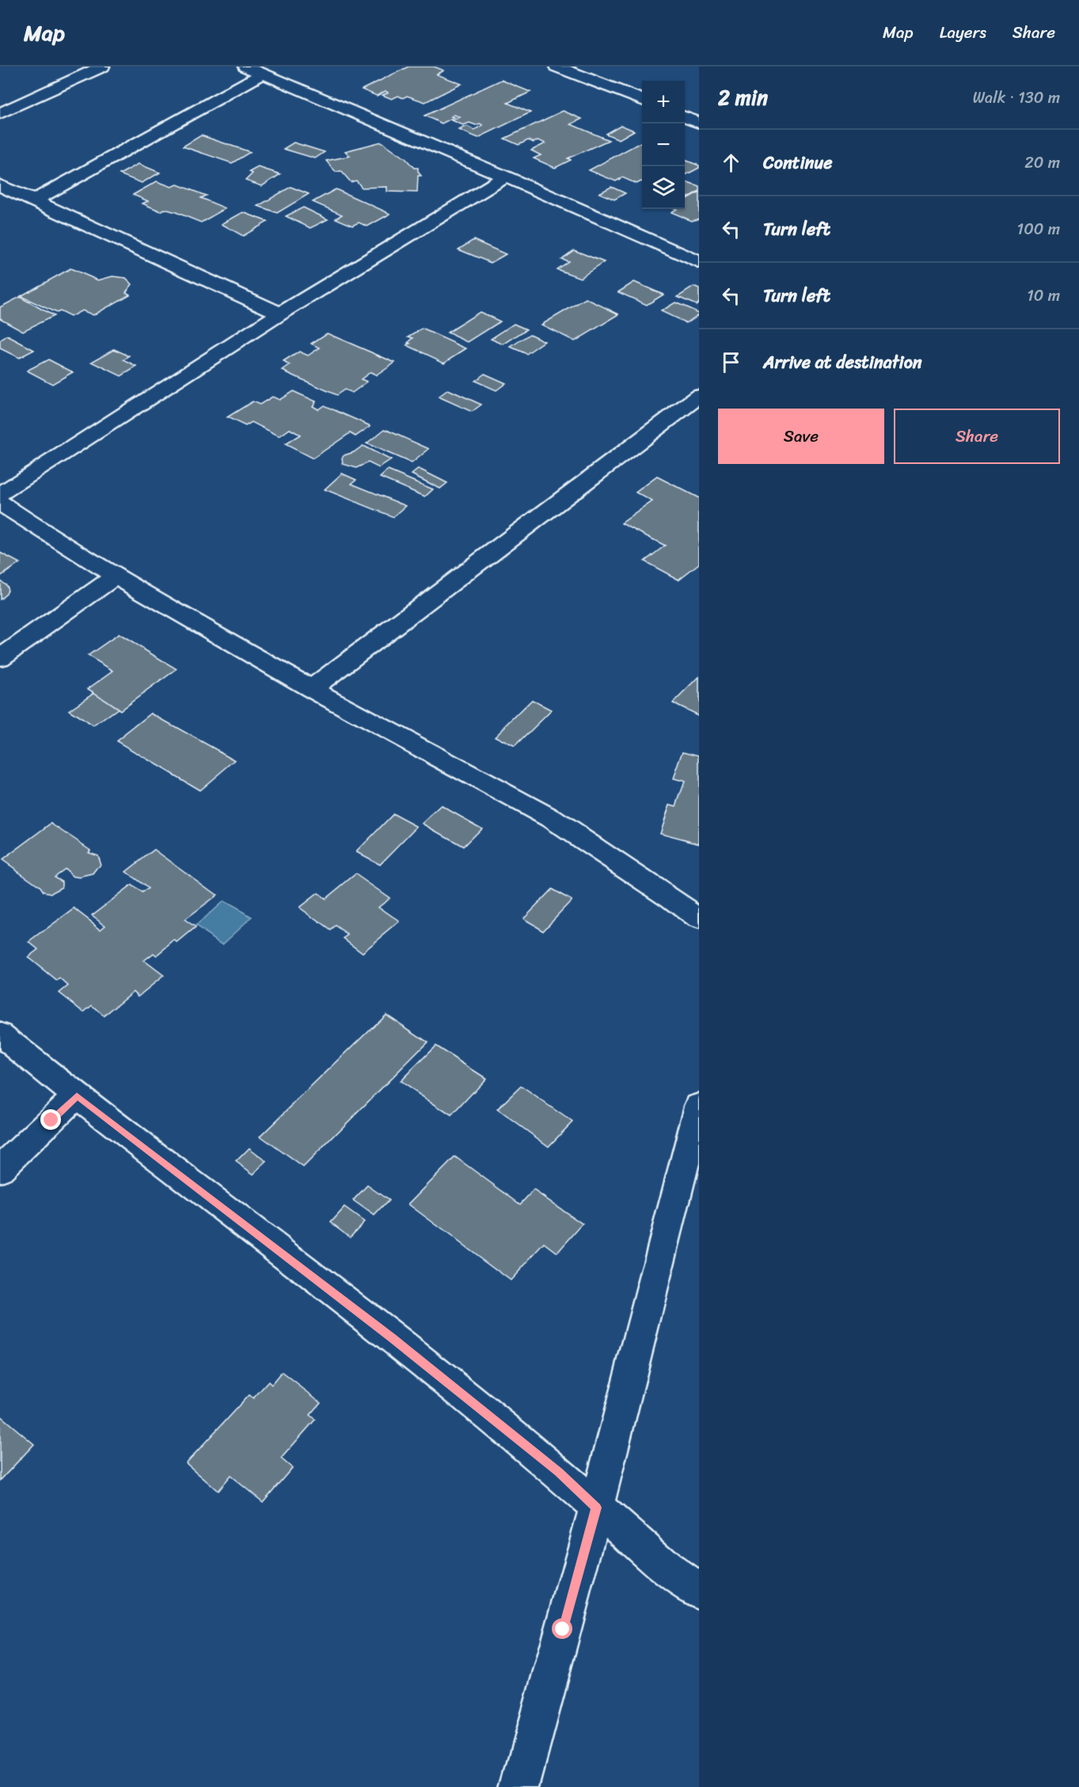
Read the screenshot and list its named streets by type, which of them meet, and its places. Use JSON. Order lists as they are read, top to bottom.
{
  "page": {
    "header": "Map",
    "nav": ["Map", "Layers", "Share"],
    "heading": ["2 min", "Walk · 130 m"],
    "map_buttons": ["+", "−"],
    "list": [
      ["Continue", "20 m"],
      ["Turn left", "100 m"],
      ["Turn left", "10 m"],
      "Arrive at destination"
    ],
    "buttons": ["Save", "Share"]
  }
}
